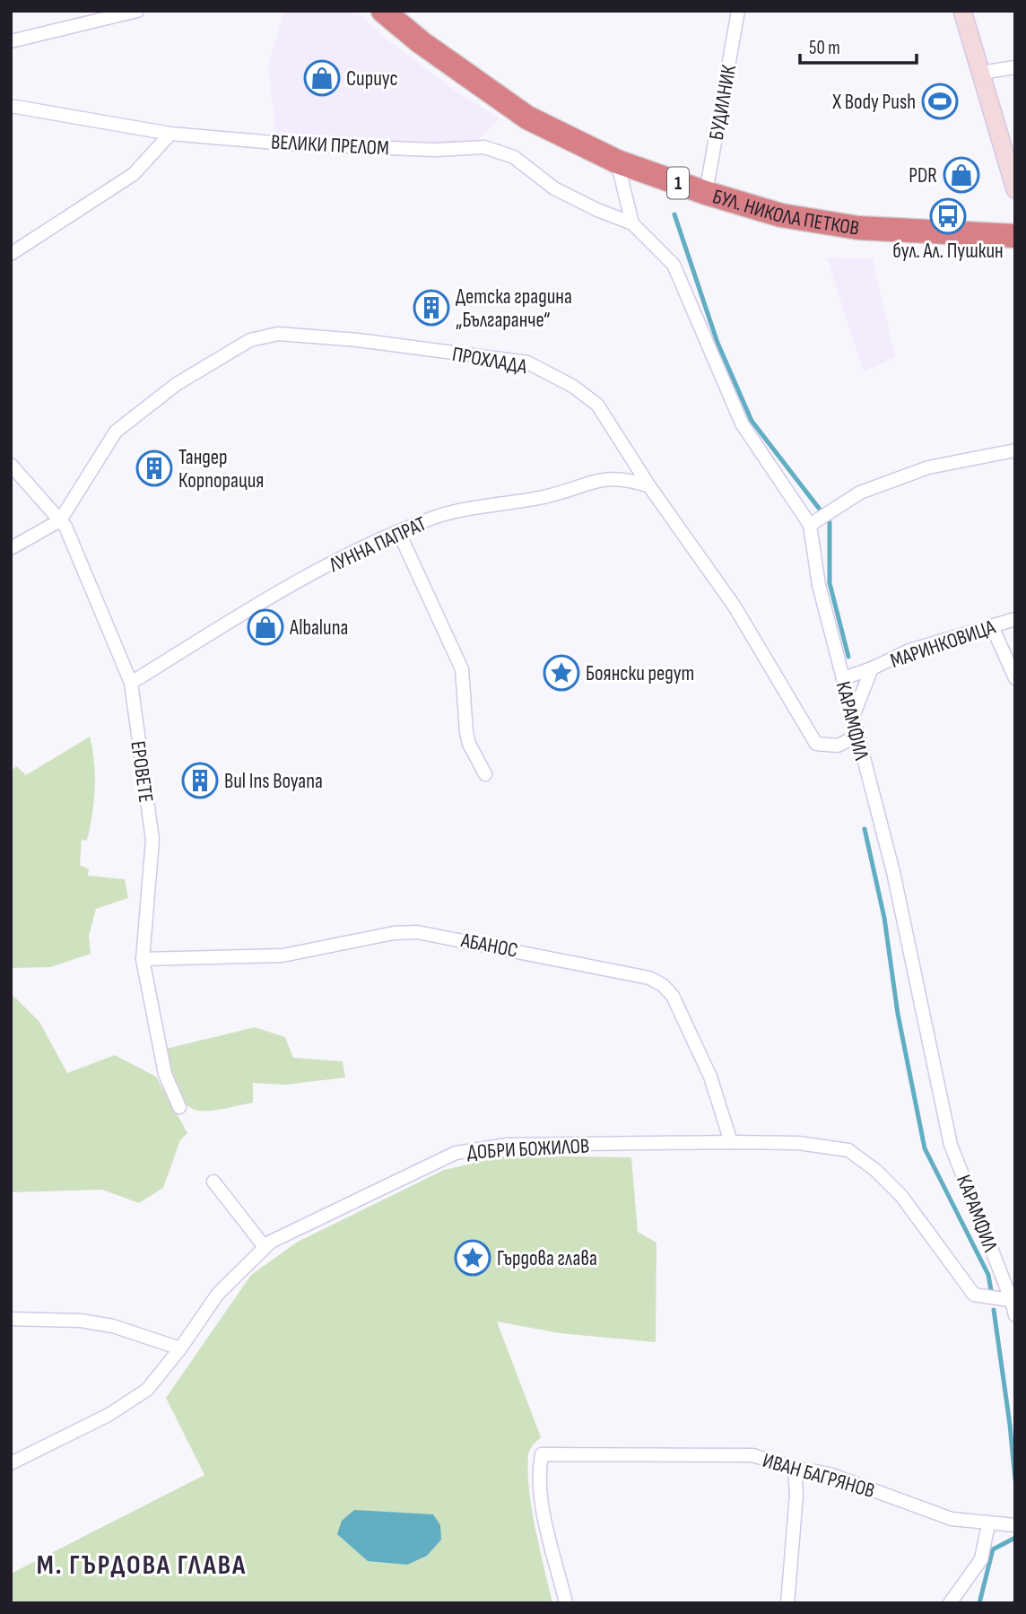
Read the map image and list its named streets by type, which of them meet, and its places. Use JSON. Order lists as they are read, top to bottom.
{
  "streets": {
    "highway": ["1", "БУЛ. НИКОЛА ПЕТКОВ"],
    "street": [
      "БУДИЛНИК",
      "ВЕЛИКИ ПРЕЛОМ",
      "ПРОХЛАДА",
      "ЛУННА ПАПРАТ",
      "МАРИНКОВИЦА",
      "КАРАМФИЛ",
      "ЕРОВЕТЕ",
      "АБАНОС",
      "ДОБРИ БОЖИЛОВ",
      "ИВАН БАГРЯНОВ"
    ]
  },
  "crossings": [
    ["БУДИЛНИК", "БУЛ. НИКОЛА ПЕТКОВ"],
    ["ВЕЛИКИ ПРЕЛОМ", "КАРАМФИЛ"],
    ["ПРОХЛАДА", "ЛУННА ПАПРАТ"],
    ["ПРОХЛАДА", "КАРАМФИЛ"],
    ["ПРОХЛАДА", "ЕРОВЕТЕ"],
    ["ЛУННА ПАПРАТ", "ЕРОВЕТЕ"],
    ["МАРИНКОВИЦА", "КАРАМФИЛ"],
    ["КАРАМФИЛ", "ДОБРИ БОЖИЛОВ"],
    ["ЕРОВЕТЕ", "АБАНОС"],
    ["АБАНОС", "ДОБРИ БОЖИЛОВ"]
  ],
  "districts": ["М. ГЪРДОВА ГЛАВА"],
  "places": {
    "shop": ["Сириус", "PDR", "Albaluna"],
    "sports": ["X Body Push"],
    "bus stop": ["бул. Ал. Пушкин"],
    "building": ["Детска градина „Българанче“", "Тандер Корпорация", "Bul Ins Boyana"],
    "place": ["Боянски редут", "Гърдова глава"]
  },
  "scale_bar": "50 m"
}
